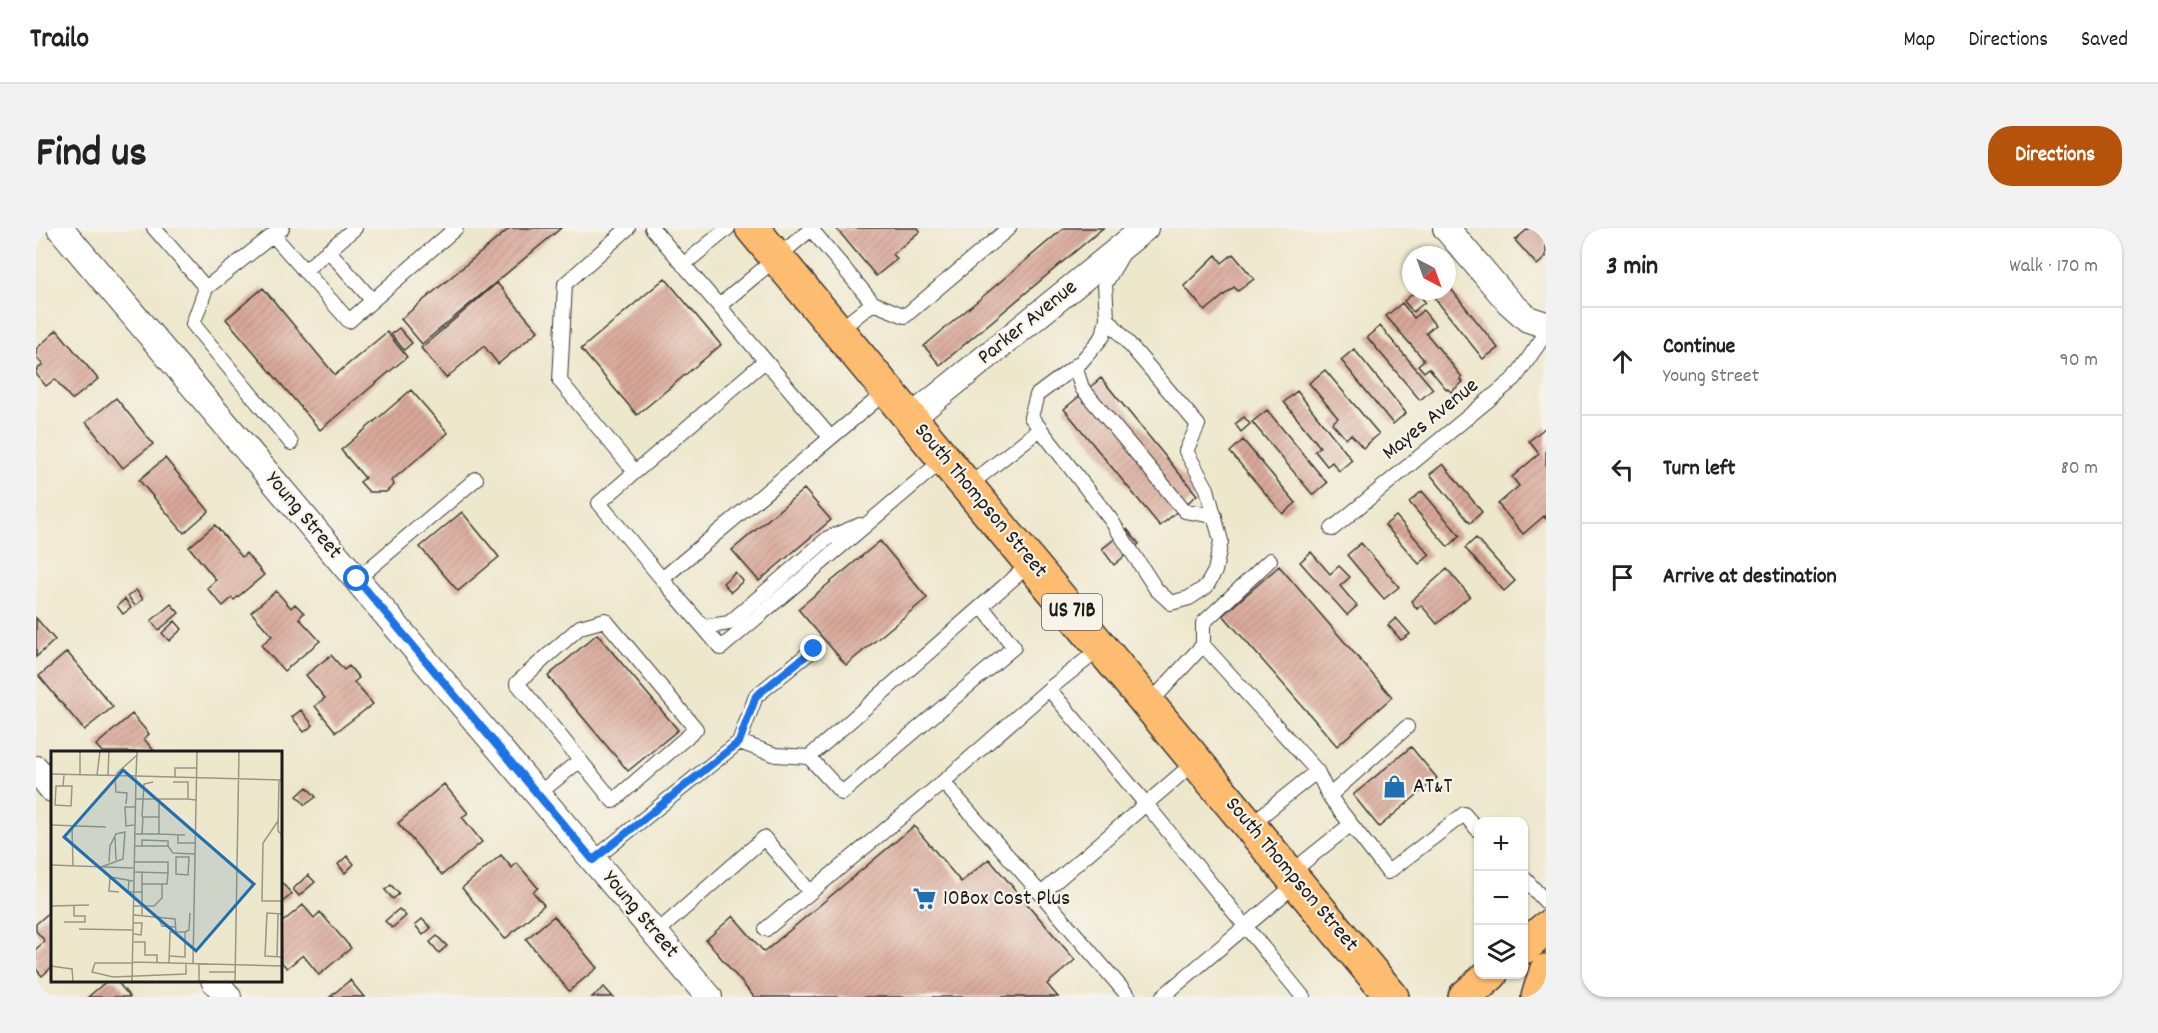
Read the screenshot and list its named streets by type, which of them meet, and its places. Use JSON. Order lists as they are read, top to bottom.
{
  "streets": {
    "highway": ["South Thompson Street", "US 71B"],
    "street": ["Parker Avenue", "Young Street"],
    "lane": ["Mayes Avenue"]
  },
  "crossings": [
    ["Parker Avenue", "South Thompson Street"]
  ],
  "places": {
    "shop": ["AT&T"],
    "supermarket": ["10Box Cost Plus"]
  },
  "north": "bottom right",
  "page": {
    "header": "Trailo",
    "nav": ["Map", "Directions", "Saved"],
    "title": "Find us",
    "buttons": "Directions",
    "heading": ["3 min", "Walk · 170 m"],
    "list": [
      ["Continue", "Young Street", "90 m"],
      ["Turn left", "80 m"],
      "Arrive at destination"
    ],
    "map_buttons": ["+", "−"]
  }
}
